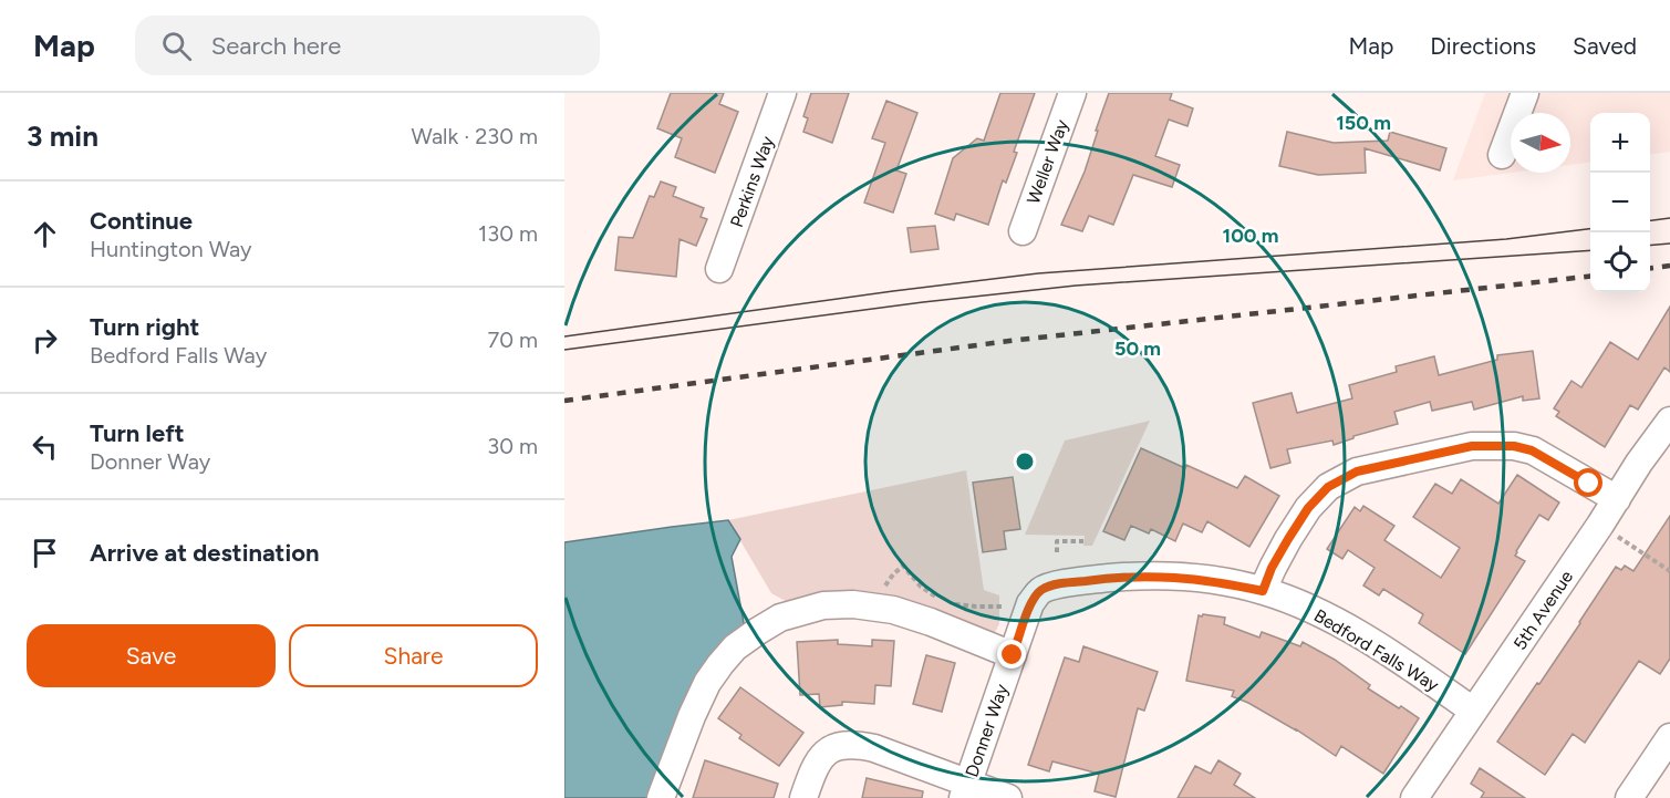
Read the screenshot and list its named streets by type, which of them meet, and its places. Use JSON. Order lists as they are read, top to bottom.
{
  "streets": {
    "street": [
      "Weller Way",
      "Perkins Way",
      "5th Avenue",
      "Bedford Falls Way",
      "Donner Way"
    ]
  },
  "crossings": [
    ["5th Avenue", "Bedford Falls Way"],
    ["Bedford Falls Way", "Donner Way"]
  ],
  "north": "right",
  "page": {
    "header": "Map",
    "search": "Search here",
    "nav": ["Map", "Directions", "Saved"],
    "heading": ["3 min", "Walk · 230 m"],
    "map_buttons": ["+", "−"],
    "list": [
      ["Continue", "Huntington Way", "130 m"],
      ["Turn right", "Bedford Falls Way", "70 m"],
      ["Turn left", "Donner Way", "30 m"],
      "Arrive at destination"
    ],
    "buttons": ["Save", "Share"]
  },
  "rings": ["150 m", "100 m", "50 m"]
}
